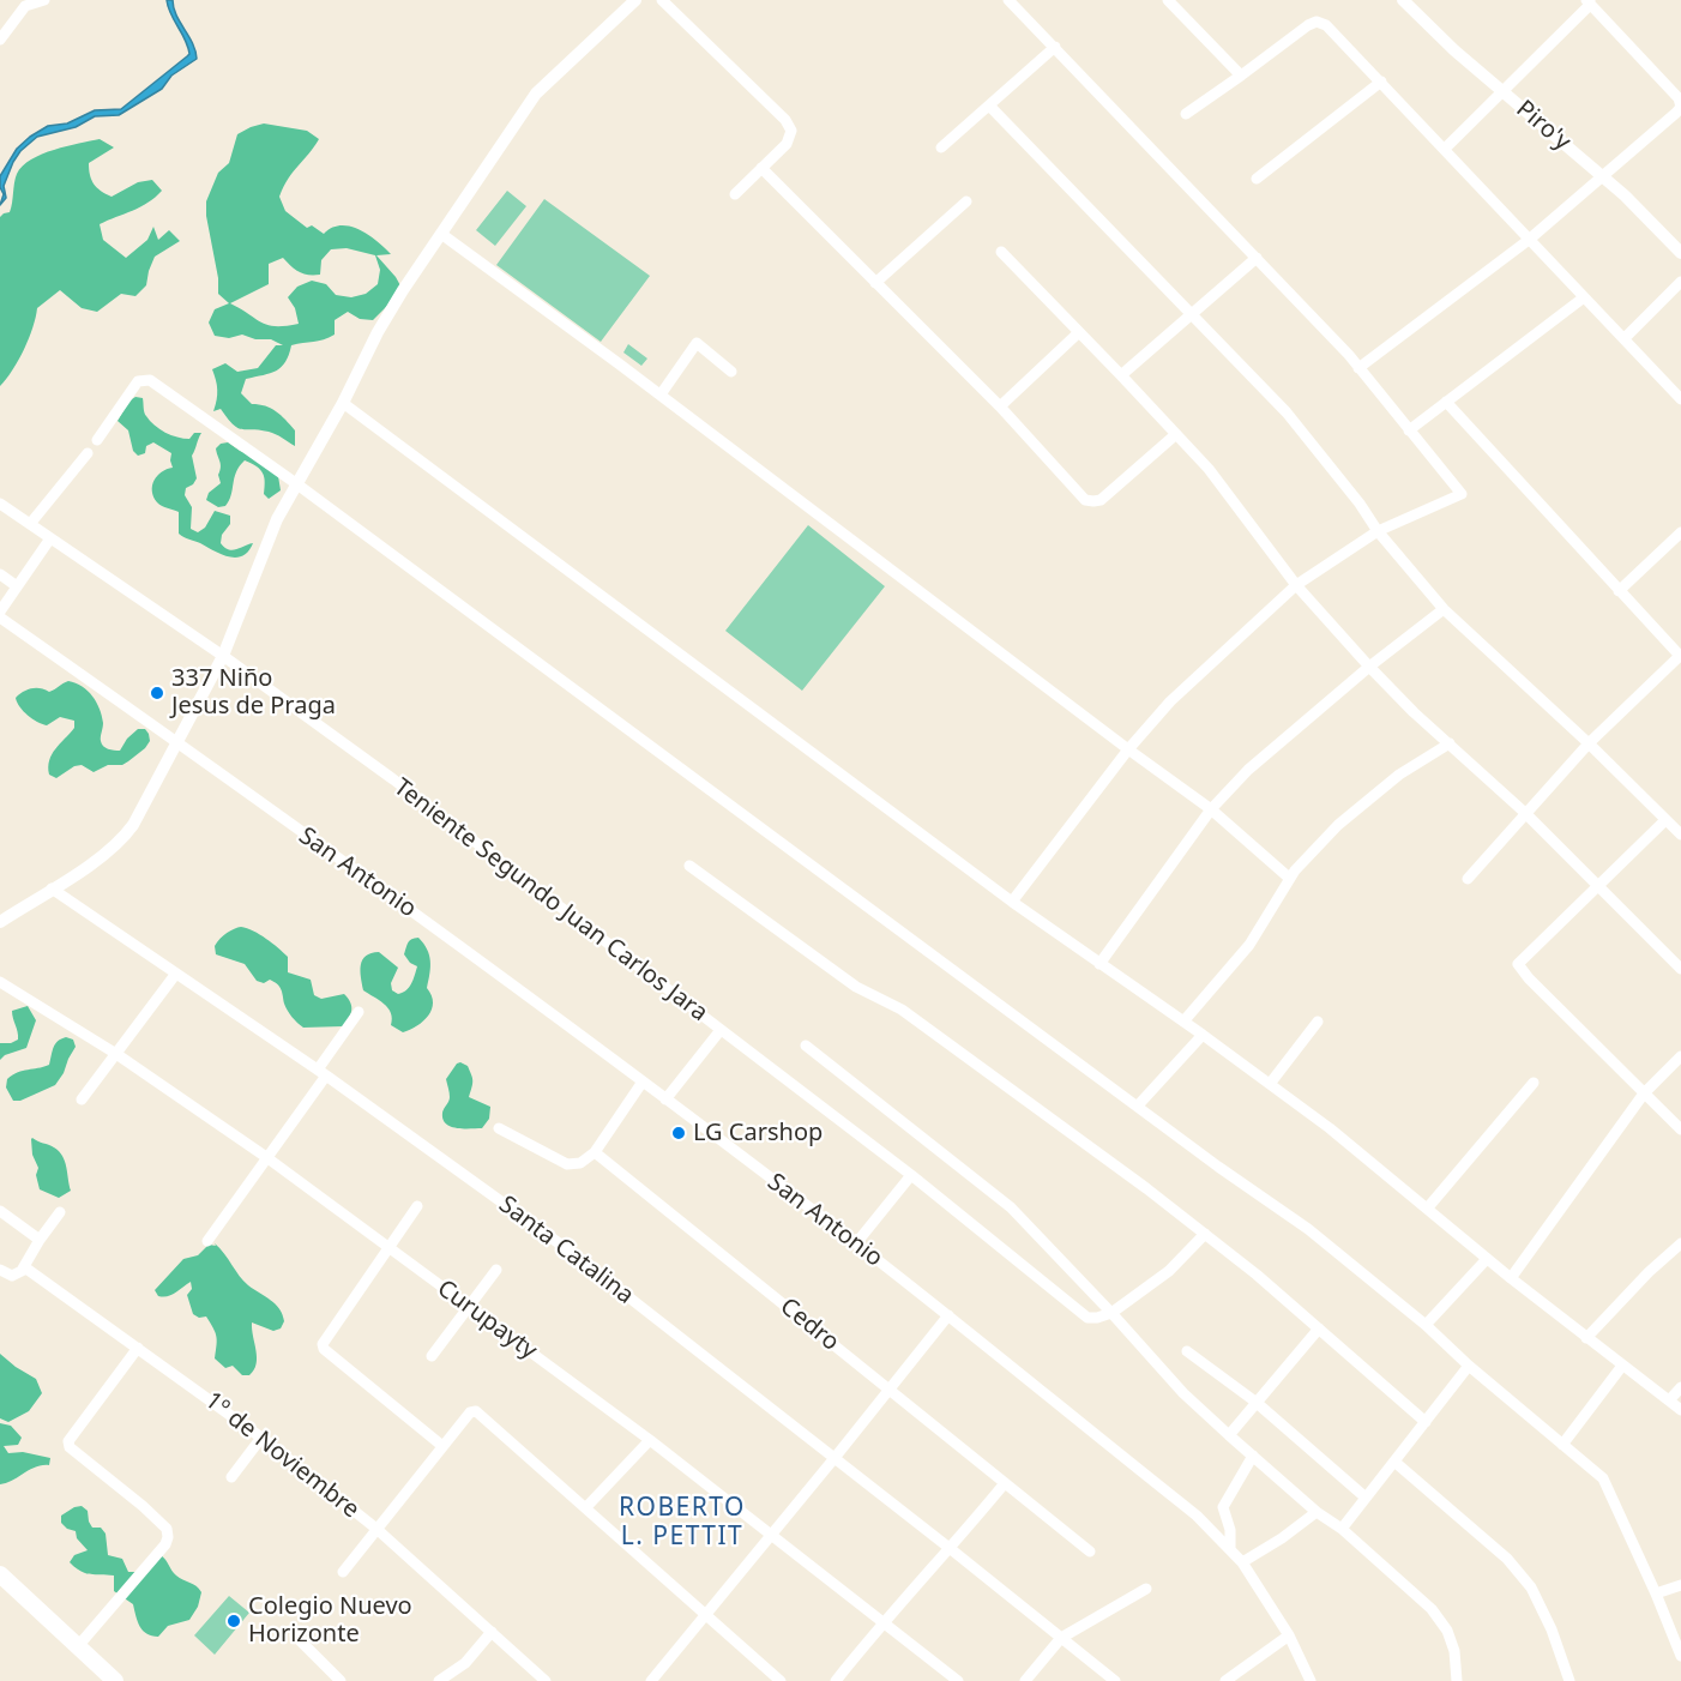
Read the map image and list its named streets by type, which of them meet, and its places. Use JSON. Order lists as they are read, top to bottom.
{
  "streets": {
    "main road": ["Piro'y"],
    "street": [
      "San Antonio",
      "Teniente Segundo Juan Carlos Jara",
      "Santa Catalina",
      "Curupayty",
      "Cedro",
      "1º de Noviembre"
    ]
  },
  "districts": ["ROBERTO L. PETTIT"],
  "places": ["337 Niño Jesus de Praga", "LG Carshop", "Colegio Nuevo Horizonte"]
}
